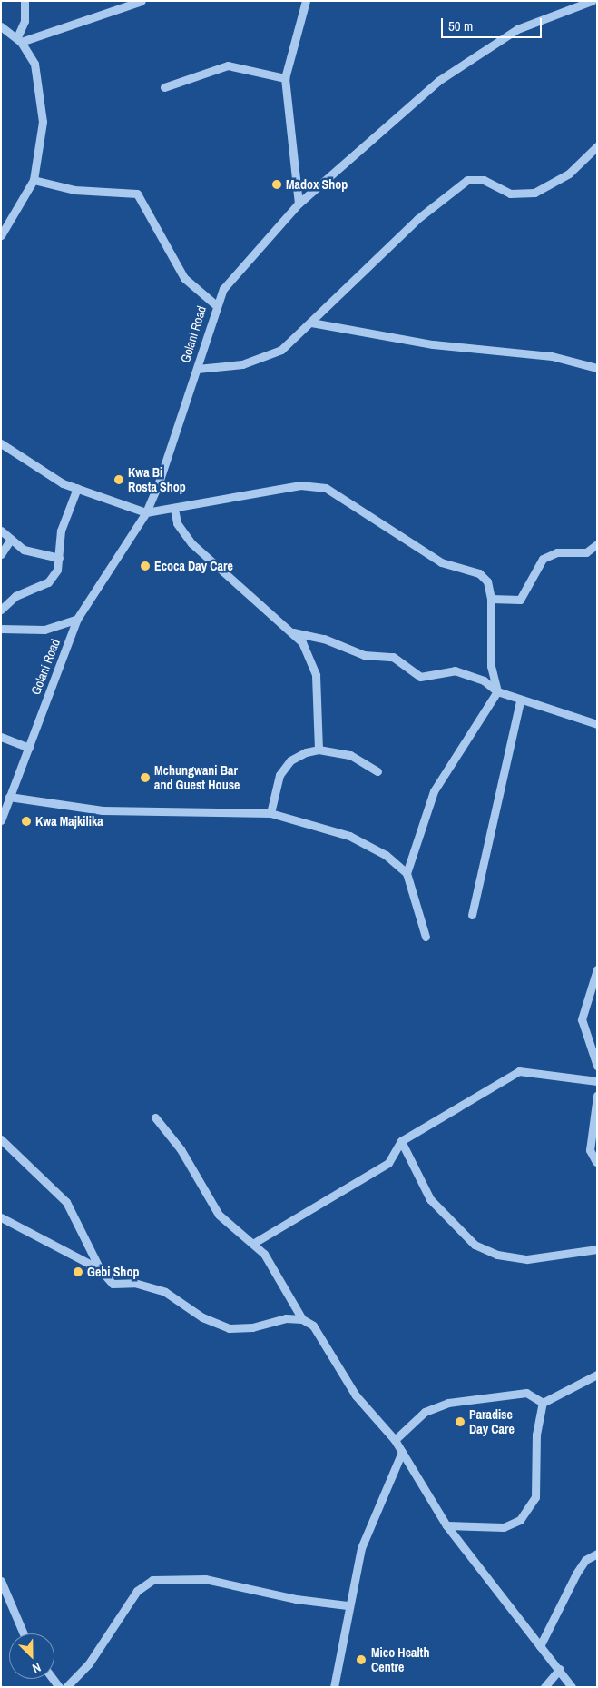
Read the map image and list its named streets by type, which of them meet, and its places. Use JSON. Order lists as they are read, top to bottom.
{
  "streets": {
    "street": ["Golani Road"]
  },
  "places": [
    "Madox Shop",
    "Kwa Bi Rosta Shop",
    "Ecoca Day Care",
    "Mchungwani Bar and Guest House",
    "Kwa Majkilika",
    "Gebi Shop",
    "Paradise Day Care",
    "Mico Health Centre"
  ],
  "scale_bar": "50 m",
  "north": "bottom right"
}
